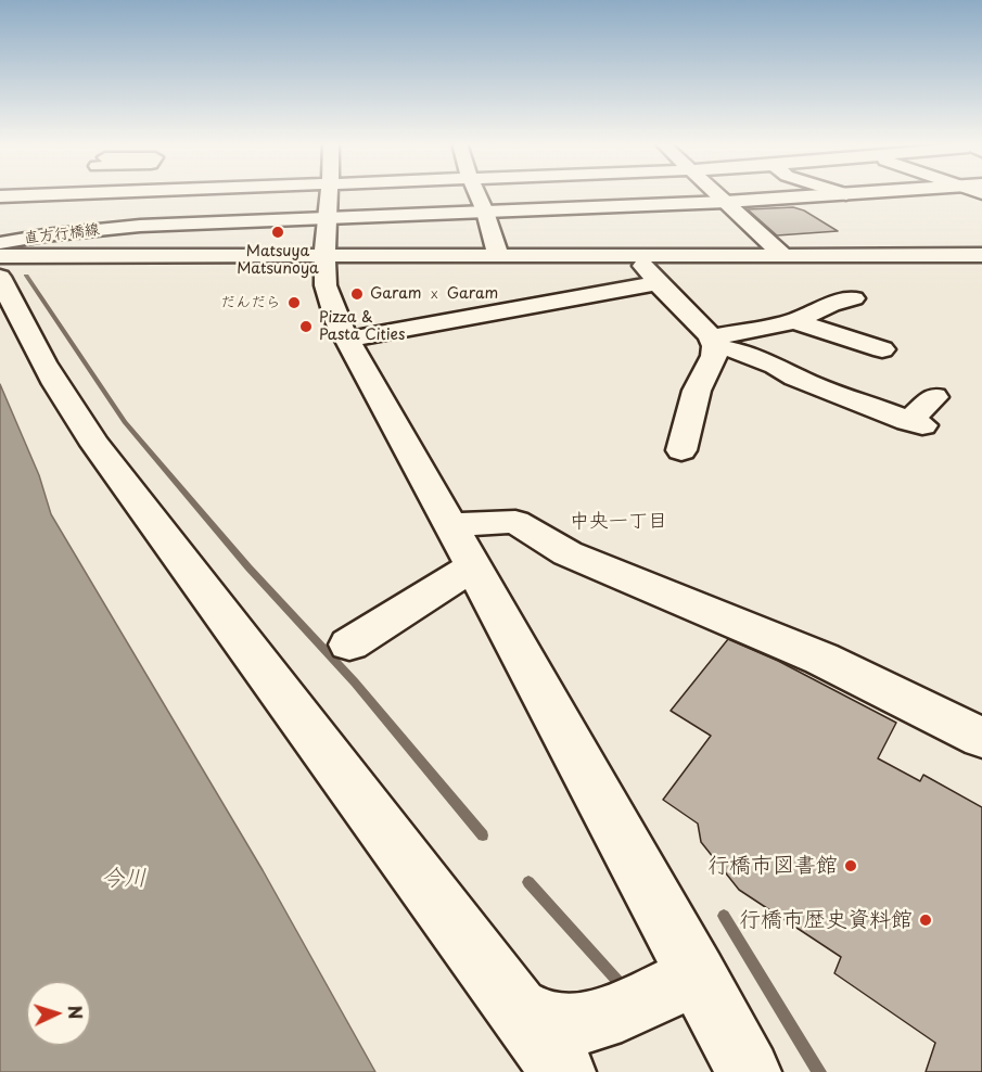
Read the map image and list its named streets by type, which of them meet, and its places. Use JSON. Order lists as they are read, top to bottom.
{
  "streets": {
    "street": ["直方行橋線"]
  },
  "districts": ["中央一丁目"],
  "water": ["今川"],
  "places": [
    "Matsuya Matsunoya",
    "Garam ｘ Garam",
    "だんだら",
    "Pizza & Pasta Cities",
    "行橋市図書館",
    "行橋市歴史資料館"
  ],
  "north": "right"
}
